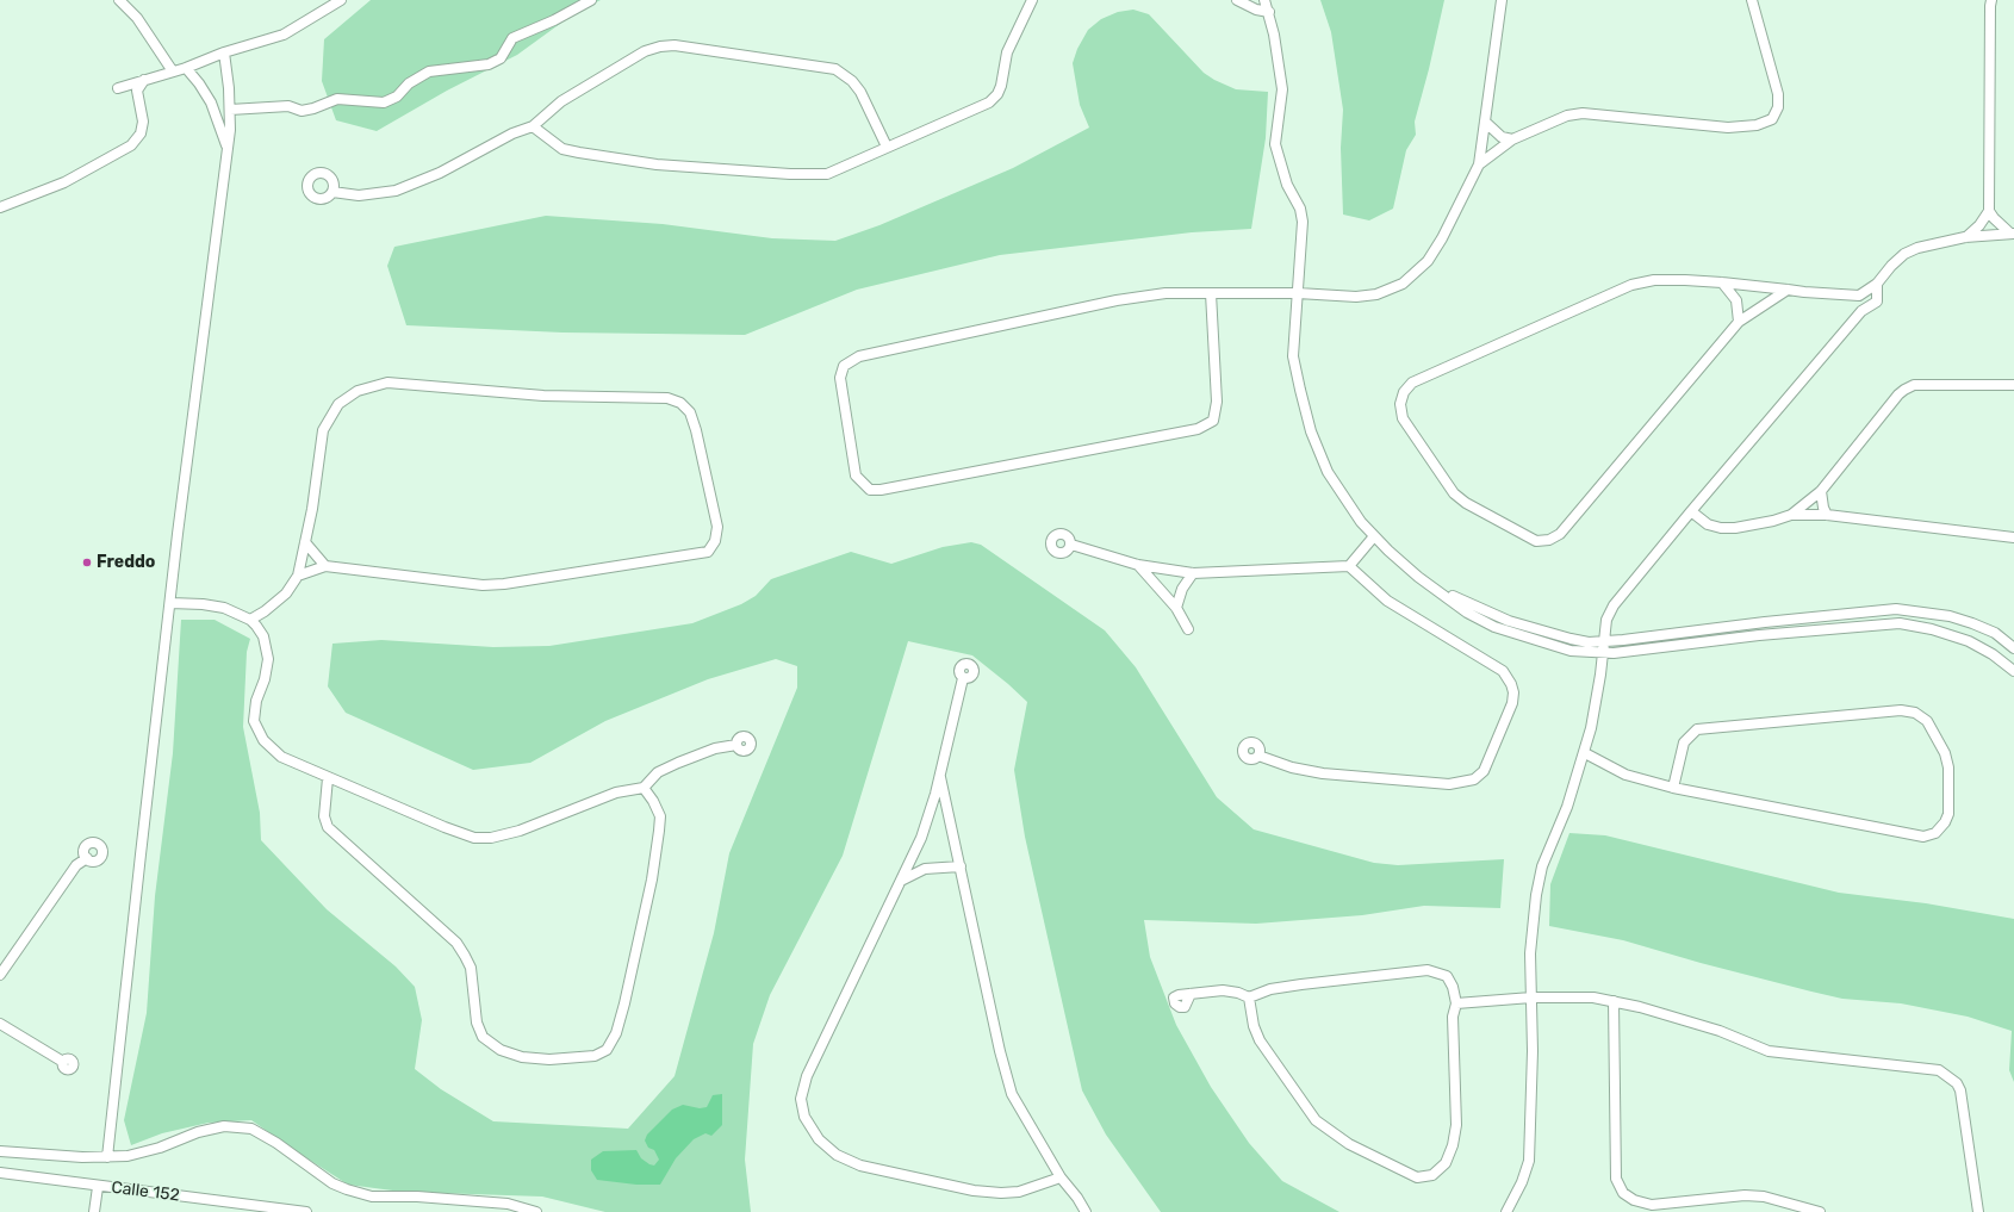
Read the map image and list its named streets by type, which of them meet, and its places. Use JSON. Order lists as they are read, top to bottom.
{
  "streets": {
    "street": ["Calle 152"]
  },
  "places": ["Freddo"]
}
